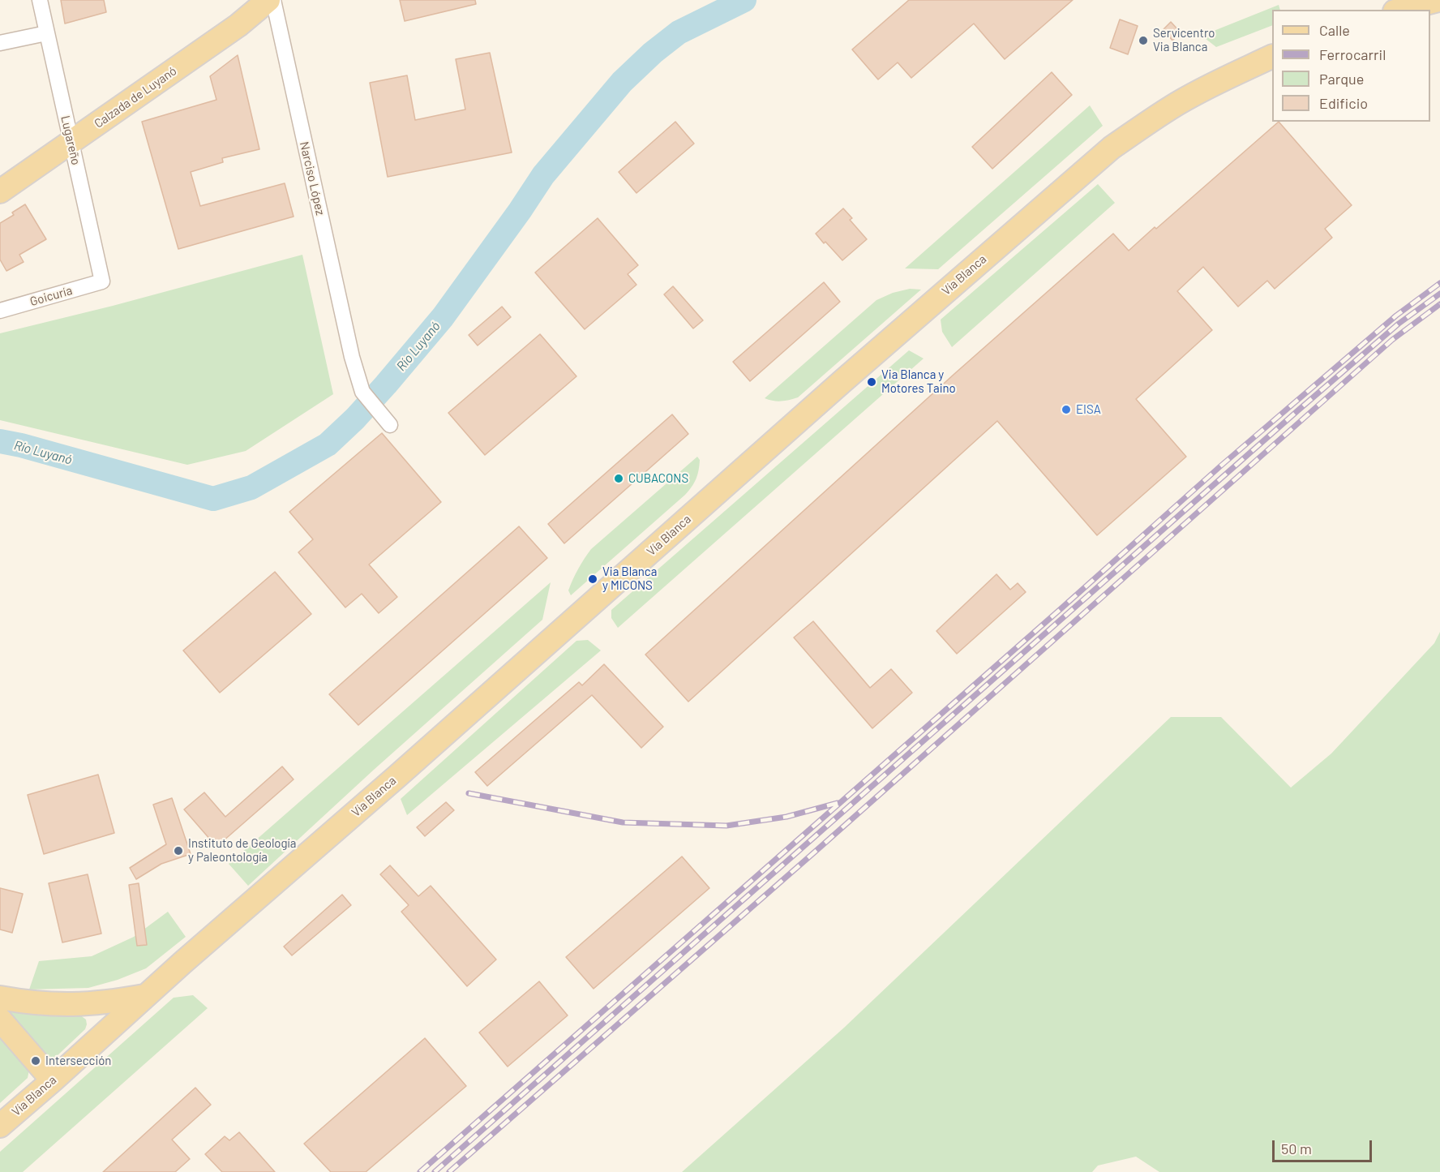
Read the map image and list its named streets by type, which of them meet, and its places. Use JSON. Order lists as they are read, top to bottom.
{
  "streets": {
    "main road": ["Calzada de Luyanó", "Vía Blanca"],
    "street": ["Lugareño", "Narciso López", "Goicuría"]
  },
  "crossings": [
    ["Calzada de Luyanó", "Lugareño"],
    ["Lugareño", "Goicuría"]
  ],
  "water": ["Río Luyanó"],
  "places": [
    "Servicentro Via Blanca",
    "Via Blanca y Motores Taino",
    "EISA",
    "CUBACONS",
    "Via Blanca y MICONS",
    "Instituto de Geología y Paleontología",
    "Intersección"
  ],
  "legend": [
    "Calle",
    "Ferrocarril",
    "Parque",
    "Edificio"
  ],
  "scale_bar": "50 m"
}
